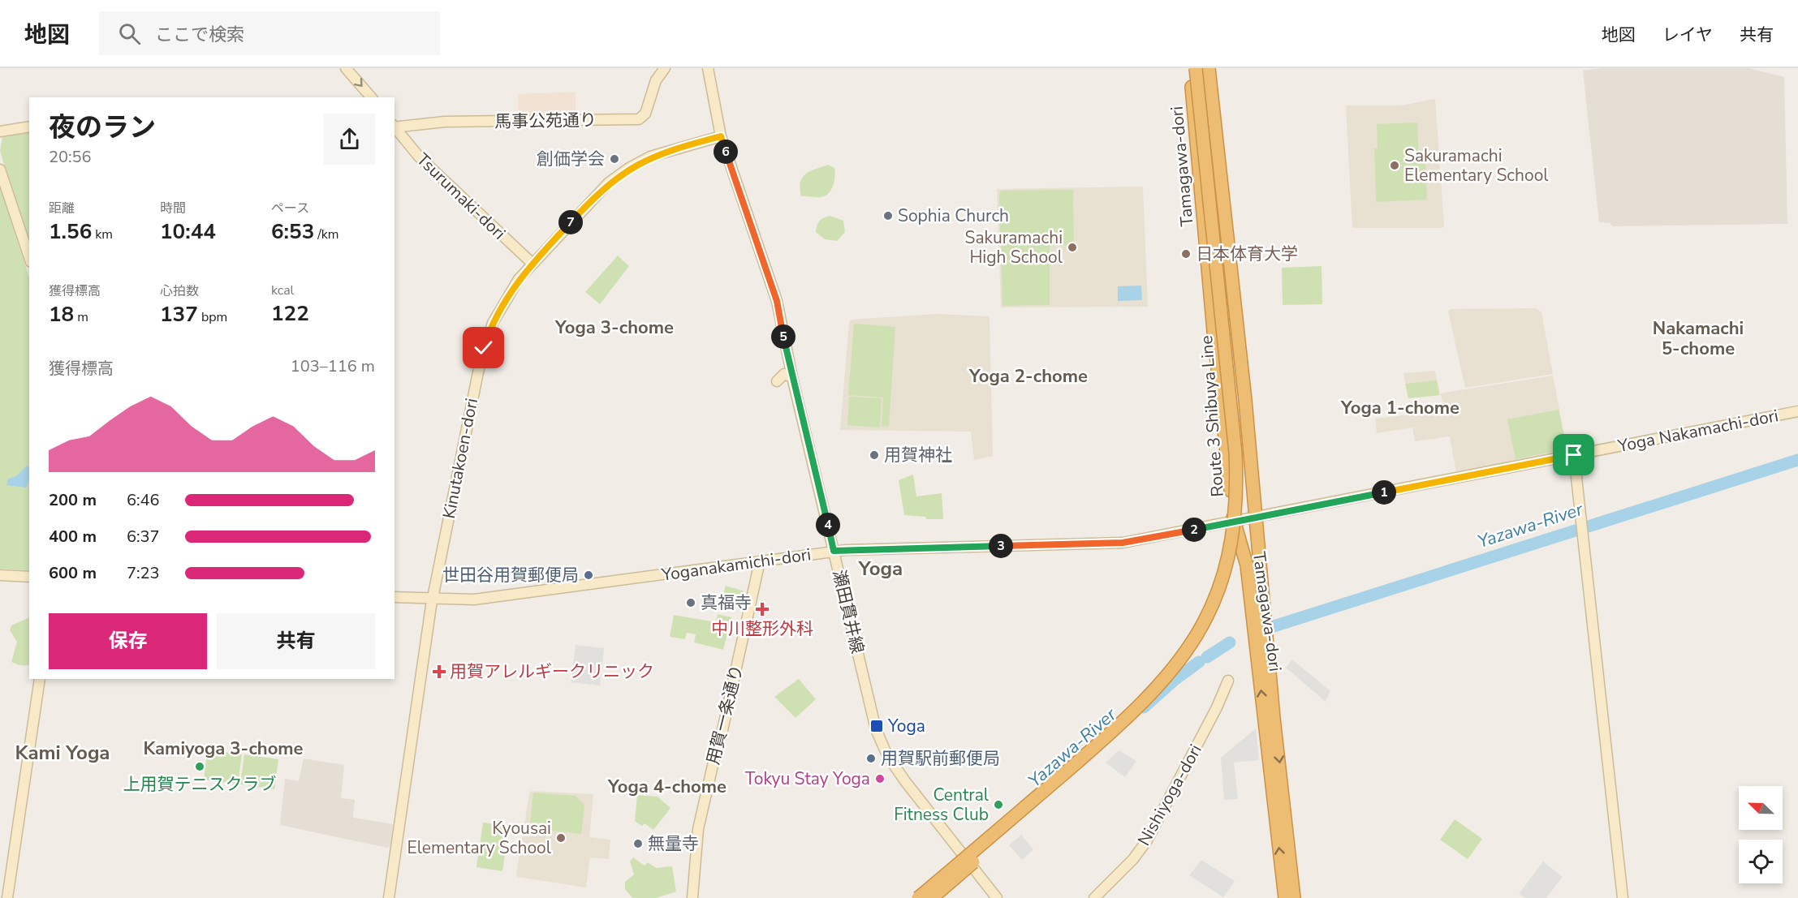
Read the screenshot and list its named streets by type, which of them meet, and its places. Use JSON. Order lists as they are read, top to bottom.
{
  "streets": {
    "highway": ["Tamagawa-dori", "Route 3 Shibuya Line"],
    "street": [
      "馬事公苑通り",
      "Tsurumaki-dori",
      "Yoga Nakamachi-dori",
      "Kinutakoen-dori",
      "Yoganakamichi-dori",
      "瀬田貫井線",
      "用賀一条通り",
      "Nishiyoga-dori"
    ]
  },
  "crossings": [
    ["Tamagawa-dori", "Yoga Nakamachi-dori"],
    ["Tamagawa-dori", "Yoganakamichi-dori"],
    ["Tsurumaki-dori", "Kinutakoen-dori"],
    ["Yoga Nakamachi-dori", "Yoganakamichi-dori"],
    ["Kinutakoen-dori", "Yoganakamichi-dori"],
    ["Kinutakoen-dori", "瀬田貫井線"],
    ["Yoganakamichi-dori", "瀬田貫井線"],
    ["Yoganakamichi-dori", "用賀一条通り"]
  ],
  "districts": [
    "Yoga 3-chome",
    "Nakamachi 5-chome",
    "Yoga 2-chome",
    "Yoga 1-chome",
    "Yoga",
    "Kamiyoga 3-chome",
    "Kami Yoga",
    "Yoga 4-chome"
  ],
  "water": ["Yazawa-River"],
  "places": {
    "other": [
      "創価学会",
      "Sakuramachi Elementary School",
      "Sophia Church",
      "Sakuramachi High School",
      "日本体育大学",
      "用賀神社",
      "世田谷用賀郵便局",
      "真福寺",
      "用賀駅前郵便局",
      "上用賀テニスクラブ",
      "Tokyu Stay Yoga",
      "Central Fitness Club",
      "Kyousai Elementary School",
      "無量寺"
    ],
    "health": ["中川整形外科", "用賀アレルギークリニック"],
    "transit": ["Yoga"]
  },
  "north": "top left",
  "page": {
    "header": "地図",
    "search": "ここで検索",
    "nav": ["地図", "レイヤ", "共有"],
    "heading": ["夜のラン", "20:56"],
    "pins": [
      "6",
      "7",
      "5",
      "1",
      "4",
      "2",
      "3"
    ],
    "stats": [
      ["距離", "1.56 km"],
      ["時間", "10:44"],
      ["ペース", "6:53 /km"],
      ["獲得標高", "18 m"],
      ["心拍数", "137 bpm"],
      ["kcal", "122"]
    ],
    "chart": ["獲得標高", "103–116 m"],
    "list": [
      {
        "name": "200 m",
        "note": "6:46"
      },
      {
        "name": "400 m",
        "note": "6:37"
      },
      {
        "name": "600 m",
        "note": "7:23"
      }
    ],
    "buttons": ["保存", "共有"]
  }
}
